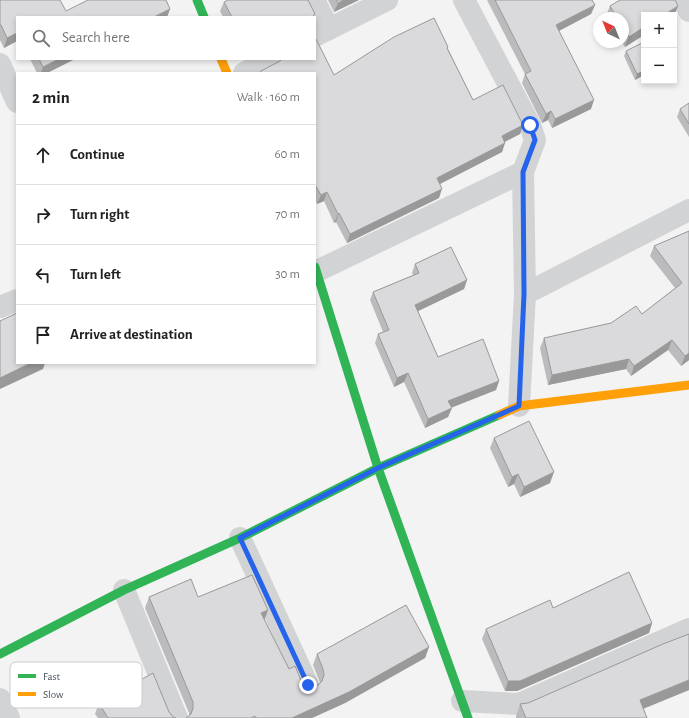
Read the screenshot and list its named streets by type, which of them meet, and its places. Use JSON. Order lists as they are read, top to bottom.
{
  "legend": ["Fast", "Slow"],
  "north": "top left",
  "page": {
    "map_buttons": ["+", "−"],
    "search": "Search here",
    "heading": ["2 min", "Walk · 160 m"],
    "list": [
      ["Continue", "60 m"],
      ["Turn right", "70 m"],
      ["Turn left", "30 m"],
      "Arrive at destination"
    ]
  }
}
